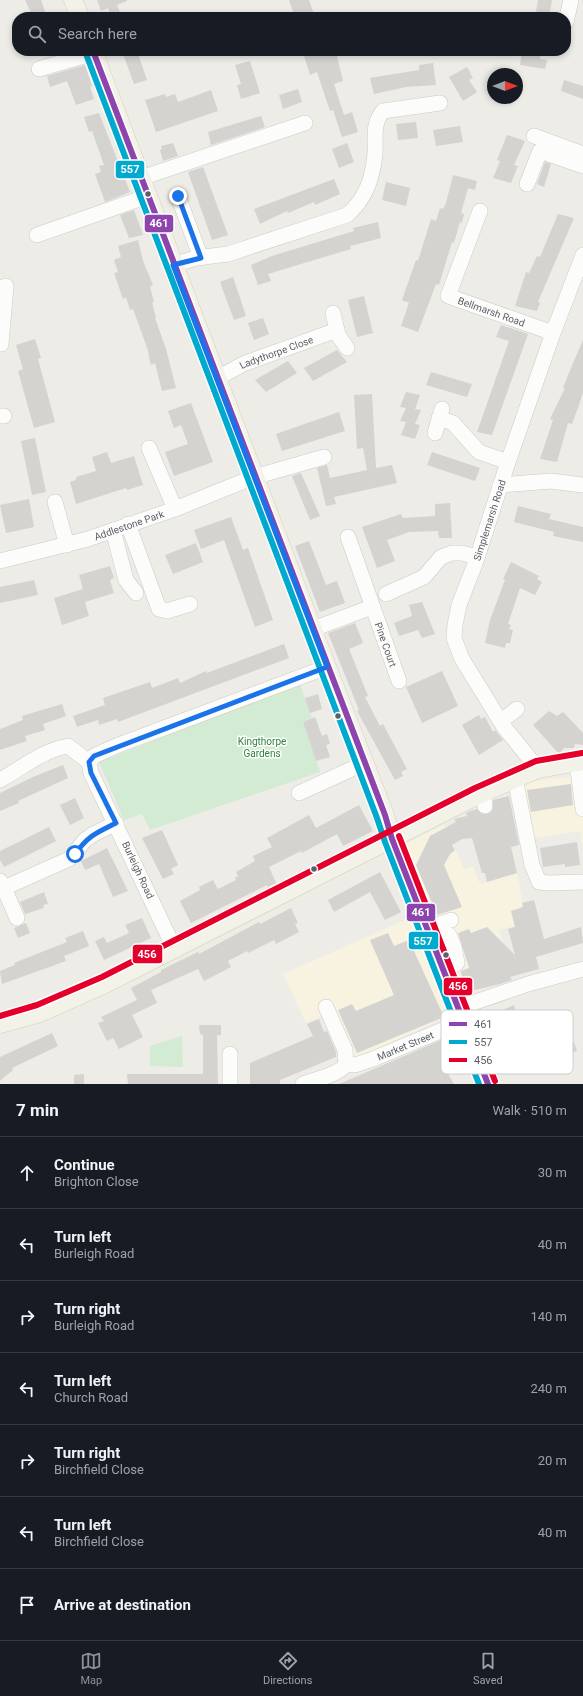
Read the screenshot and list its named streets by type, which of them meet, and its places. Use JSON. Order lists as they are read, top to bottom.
{
  "streets": {
    "street": [
      "Bellmarsh Road",
      "Ladythorpe Close",
      "Simplemarsh Road",
      "Addlestone Park",
      "Pine Court",
      "Burleigh Road",
      "Market Street"
    ]
  },
  "crossings": [
    ["Bellmarsh Road", "Simplemarsh Road"]
  ],
  "parks": ["Kingthorpe Gardens"],
  "lines": ["transit line 461", "transit line 557", "transit line 456"],
  "legend": ["461", "557", "456"],
  "north": "right",
  "page": {
    "search": "Search here",
    "heading": ["7 min", "Walk · 510 m"],
    "list": [
      ["Continue", "Brighton Close", "30 m"],
      ["Turn left", "Burleigh Road", "40 m"],
      ["Turn right", "Burleigh Road", "140 m"],
      ["Turn left", "Church Road", "240 m"],
      ["Turn right", "Birchfield Close", "20 m"],
      ["Turn left", "Birchfield Close", "40 m"],
      "Arrive at destination"
    ],
    "nav": ["Map", "Directions", "Saved"]
  }
}
